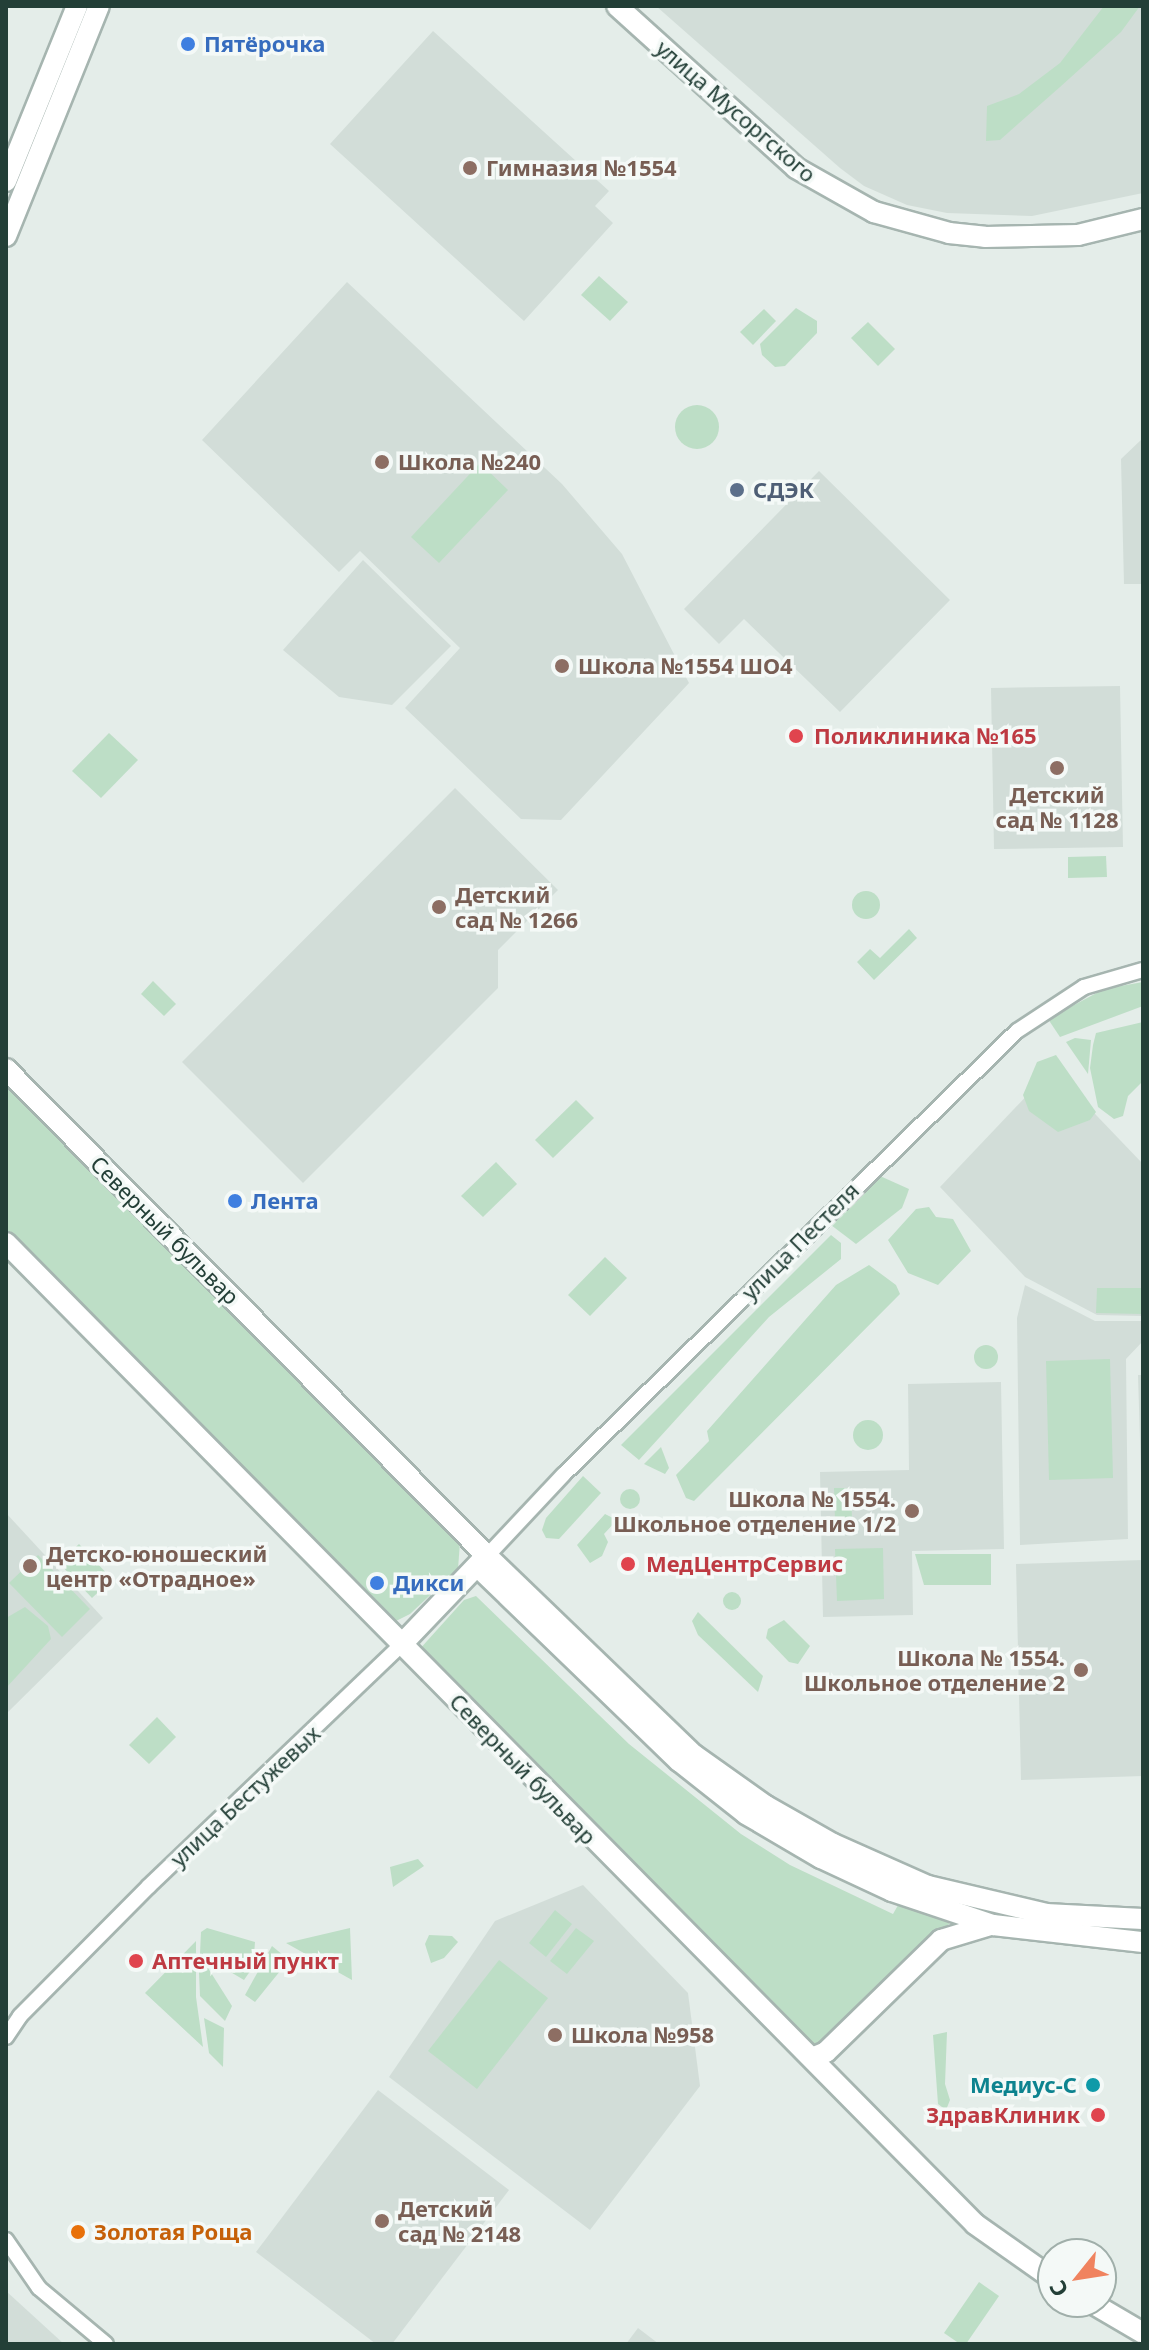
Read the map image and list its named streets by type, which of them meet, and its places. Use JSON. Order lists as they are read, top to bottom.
{
  "streets": {
    "main road": ["улица Мусоргского", "Северный бульвар", "улица Бестужевых"],
    "street": ["улица Пестеля"]
  },
  "crossings": [
    ["Северный бульвар", "улица Пестеля"],
    ["Северный бульвар", "улица Бестужевых"],
    ["улица Пестеля", "улица Бестужевых"]
  ],
  "places": [
    "Пятёрочка",
    "Гимназия №1554",
    "Школа №240",
    "СДЭК",
    "Школа №1554 ШО4",
    "Поликлиника №165",
    "Детский сад № 1128",
    "Детский сад № 1266",
    "Лента",
    "Школа № 1554. Школьное отделение 1/2",
    "МедЦентрСервис",
    "Детско-юношеский центр «Отрадное»",
    "Дикси",
    "Школа № 1554. Школьное отделение 2",
    "Аптечный пункт",
    "Школа №958",
    "Медиус-С",
    "ЗдравКлиник",
    "Детский сад № 2148",
    "Золотая Роща"
  ],
  "north": "bottom left"
}
